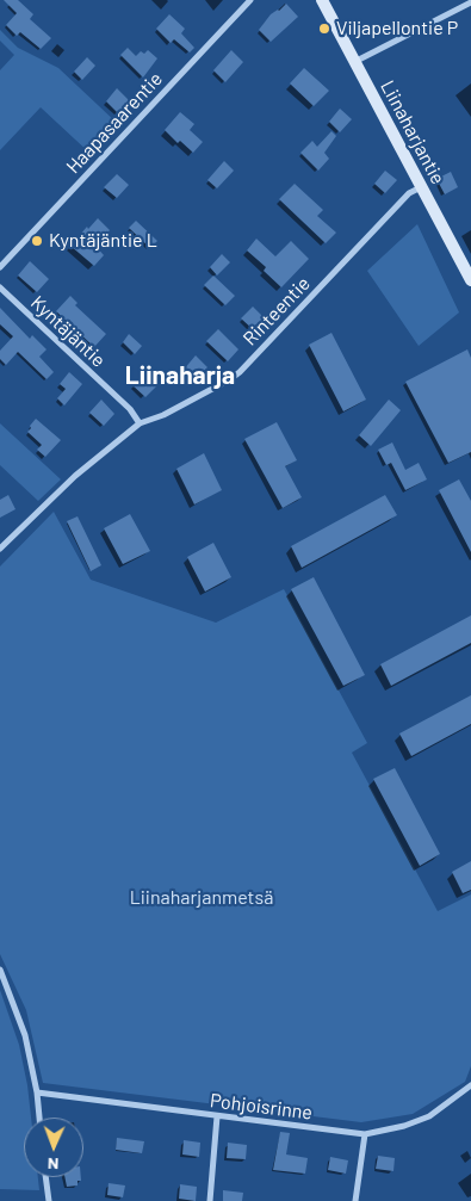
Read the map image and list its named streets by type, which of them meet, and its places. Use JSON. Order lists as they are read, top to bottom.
{
  "streets": {
    "main road": ["Liinaharjantie"],
    "street": [
      "Haapasaarentie",
      "Rinteentie",
      "Kyntäjäntie",
      "Pohjoisrinne"
    ]
  },
  "crossings": [
    ["Liinaharjantie", "Rinteentie"],
    ["Rinteentie", "Kyntäjäntie"]
  ],
  "districts": ["Liinaharja"],
  "parks": ["Liinaharjanmetsä"],
  "places": ["Viljapellontie P", "Kyntäjäntie L"],
  "north": "bottom"
}
